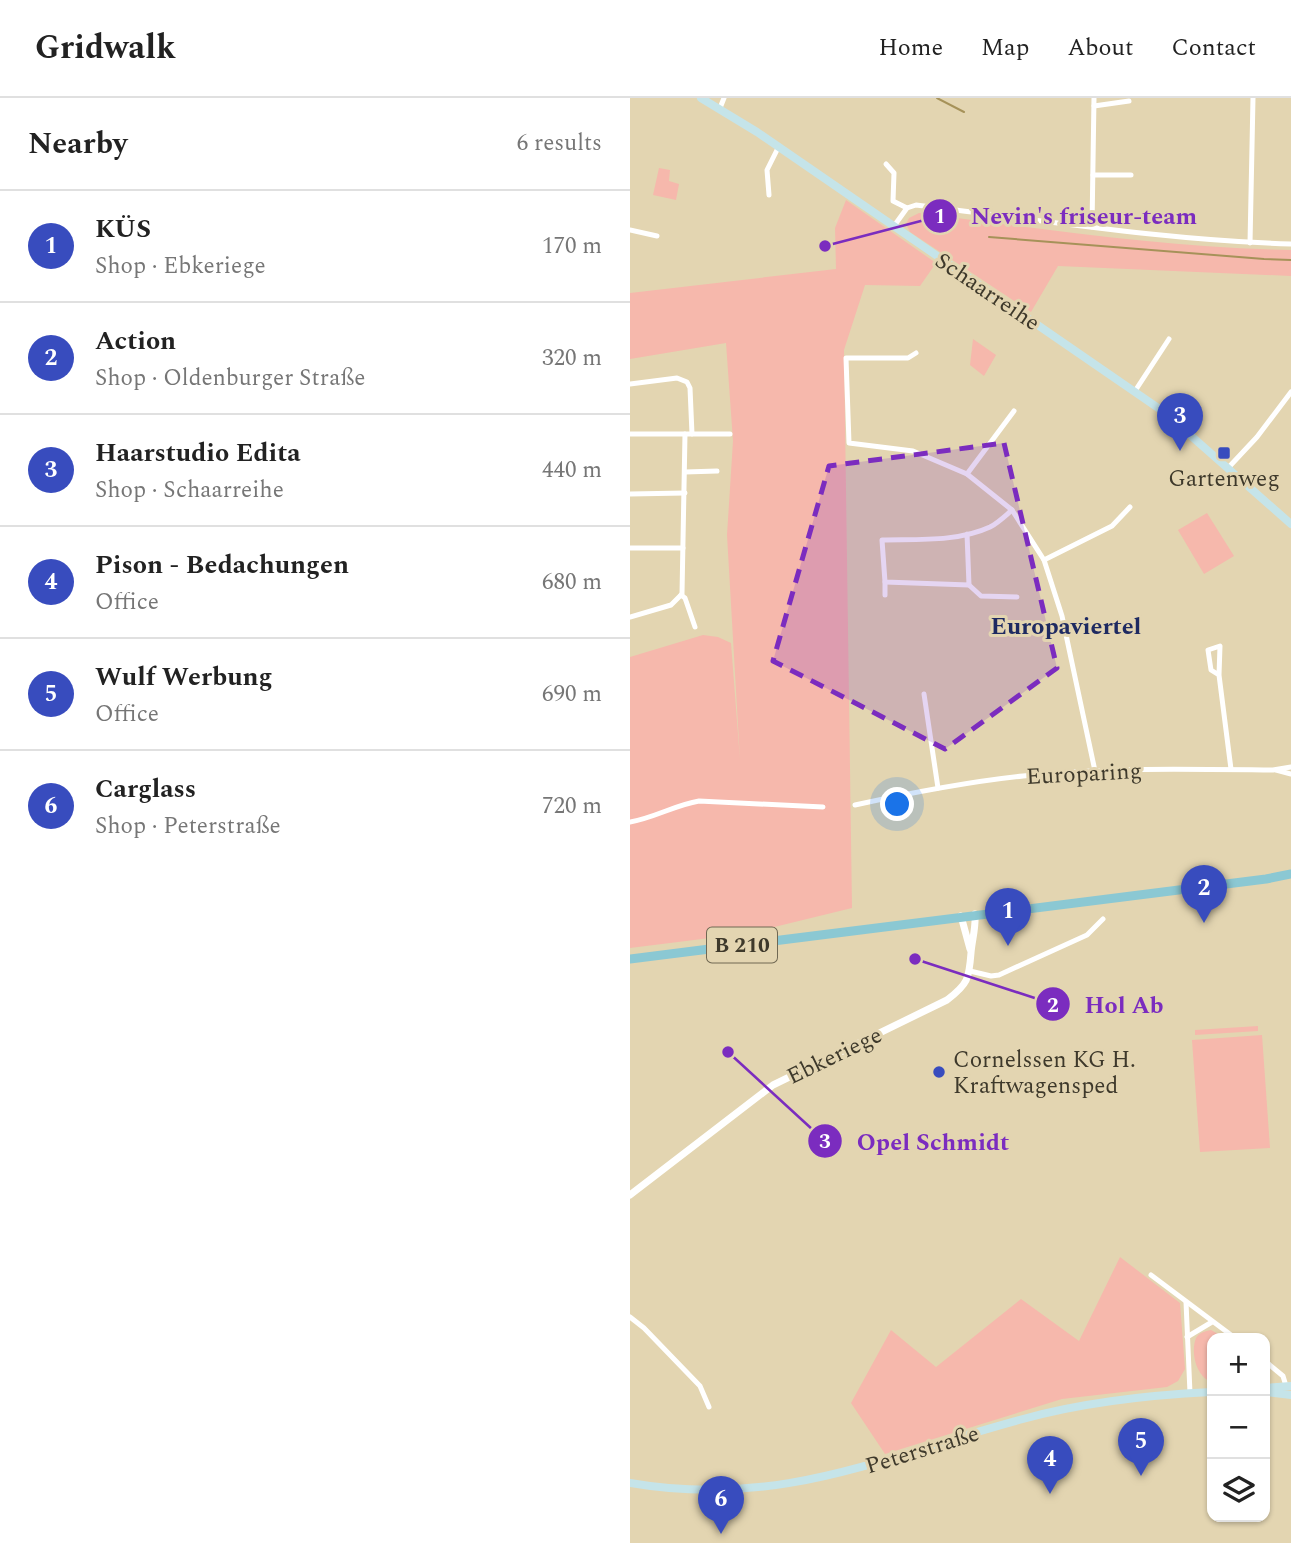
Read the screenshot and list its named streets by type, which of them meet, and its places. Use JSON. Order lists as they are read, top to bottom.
{
  "streets": {
    "main road": ["Schaarreihe", "B 210", "Peterstraße"],
    "street": ["Europaring", "Ebkeriege"]
  },
  "districts": ["Europaviertel"],
  "places": {
    "other": [
      "Nevin's friseur-team",
      "Hol Ab",
      "Opel Schmidt",
      "Cornelssen KG H. Kraftwagensped"
    ],
    "transit": ["Gartenweg"]
  },
  "page": {
    "header": "Gridwalk",
    "nav": [
      "Home",
      "Map",
      "About",
      "Contact"
    ],
    "heading": ["Nearby", "6 results"],
    "list": [
      {
        "mark": "1",
        "name": "KÜS",
        "note": "Shop · Ebkeriege",
        "value": "170 m"
      },
      {
        "mark": "2",
        "name": "Action",
        "note": "Shop · Oldenburger Straße",
        "value": "320 m"
      },
      {
        "mark": "3",
        "name": "Haarstudio Edita",
        "note": "Shop · Schaarreihe",
        "value": "440 m"
      },
      {
        "mark": "4",
        "name": "Pison - Bedachungen",
        "note": "Office",
        "value": "680 m"
      },
      {
        "mark": "5",
        "name": "Wulf Werbung",
        "note": "Office",
        "value": "690 m"
      },
      {
        "mark": "6",
        "name": "Carglass",
        "note": "Shop · Peterstraße",
        "value": "720 m"
      }
    ],
    "pins": [
      "3",
      "2",
      "1",
      "5",
      "4",
      "6"
    ],
    "map_buttons": ["+", "−"]
  }
}
